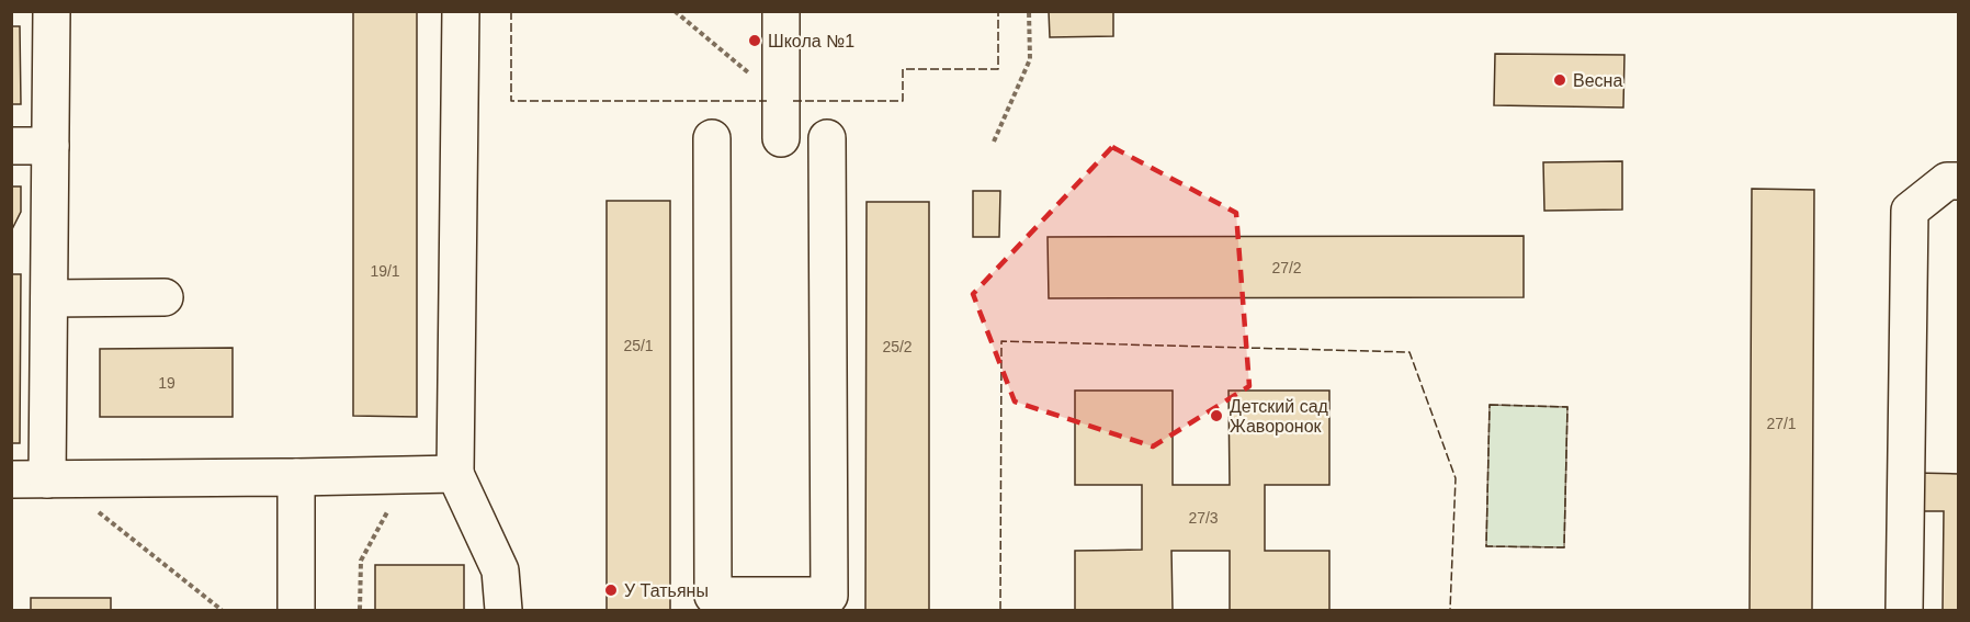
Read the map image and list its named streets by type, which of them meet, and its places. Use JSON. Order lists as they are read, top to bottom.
{
  "places": [
    "Школа №1",
    "Весна",
    "Детский сад Жаворонок",
    "У Татьяны"
  ],
  "house_numbers": [
    "27/2",
    "19/1",
    "25/1",
    "25/2",
    "19",
    "27/1",
    "27/3"
  ]
}
